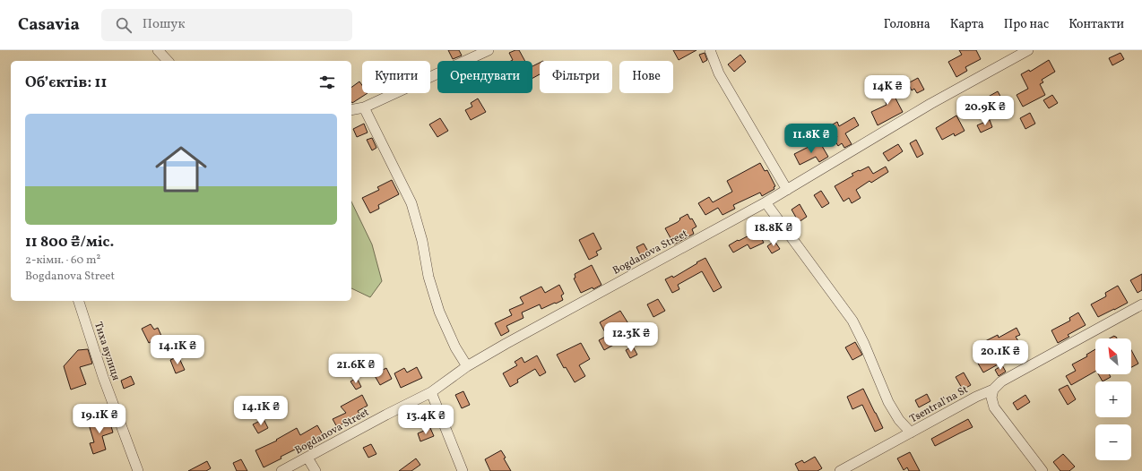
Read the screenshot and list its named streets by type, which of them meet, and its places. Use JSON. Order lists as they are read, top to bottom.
{
  "streets": {
    "street": ["Bogdanova Street", "Тиха вулиця", "Tsentral'na St"]
  },
  "north": "top left",
  "page": {
    "header": "Casavia",
    "search": "Пошук",
    "nav": [
      "Головна",
      "Карта",
      "Про нас",
      "Контакти"
    ],
    "chip": [
      "Купити",
      "Орендувати",
      "Фільтри",
      "Нове"
    ],
    "heading": "Об’єктів: 11",
    "price": [
      "14K ₴",
      "20.9K ₴",
      "11.8K ₴",
      "18.8K ₴",
      "12.3K ₴",
      "14.1K ₴",
      "20.1K ₴",
      "21.6K ₴",
      "14.1K ₴",
      "19.1K ₴",
      "13.4K ₴"
    ],
    "list": [
      {
        "name": "11 800 ₴/міс.",
        "note": "2-кімн. · 60 m² · Bogdanova Street"
      }
    ],
    "map_buttons": ["+", "−"]
  }
}
